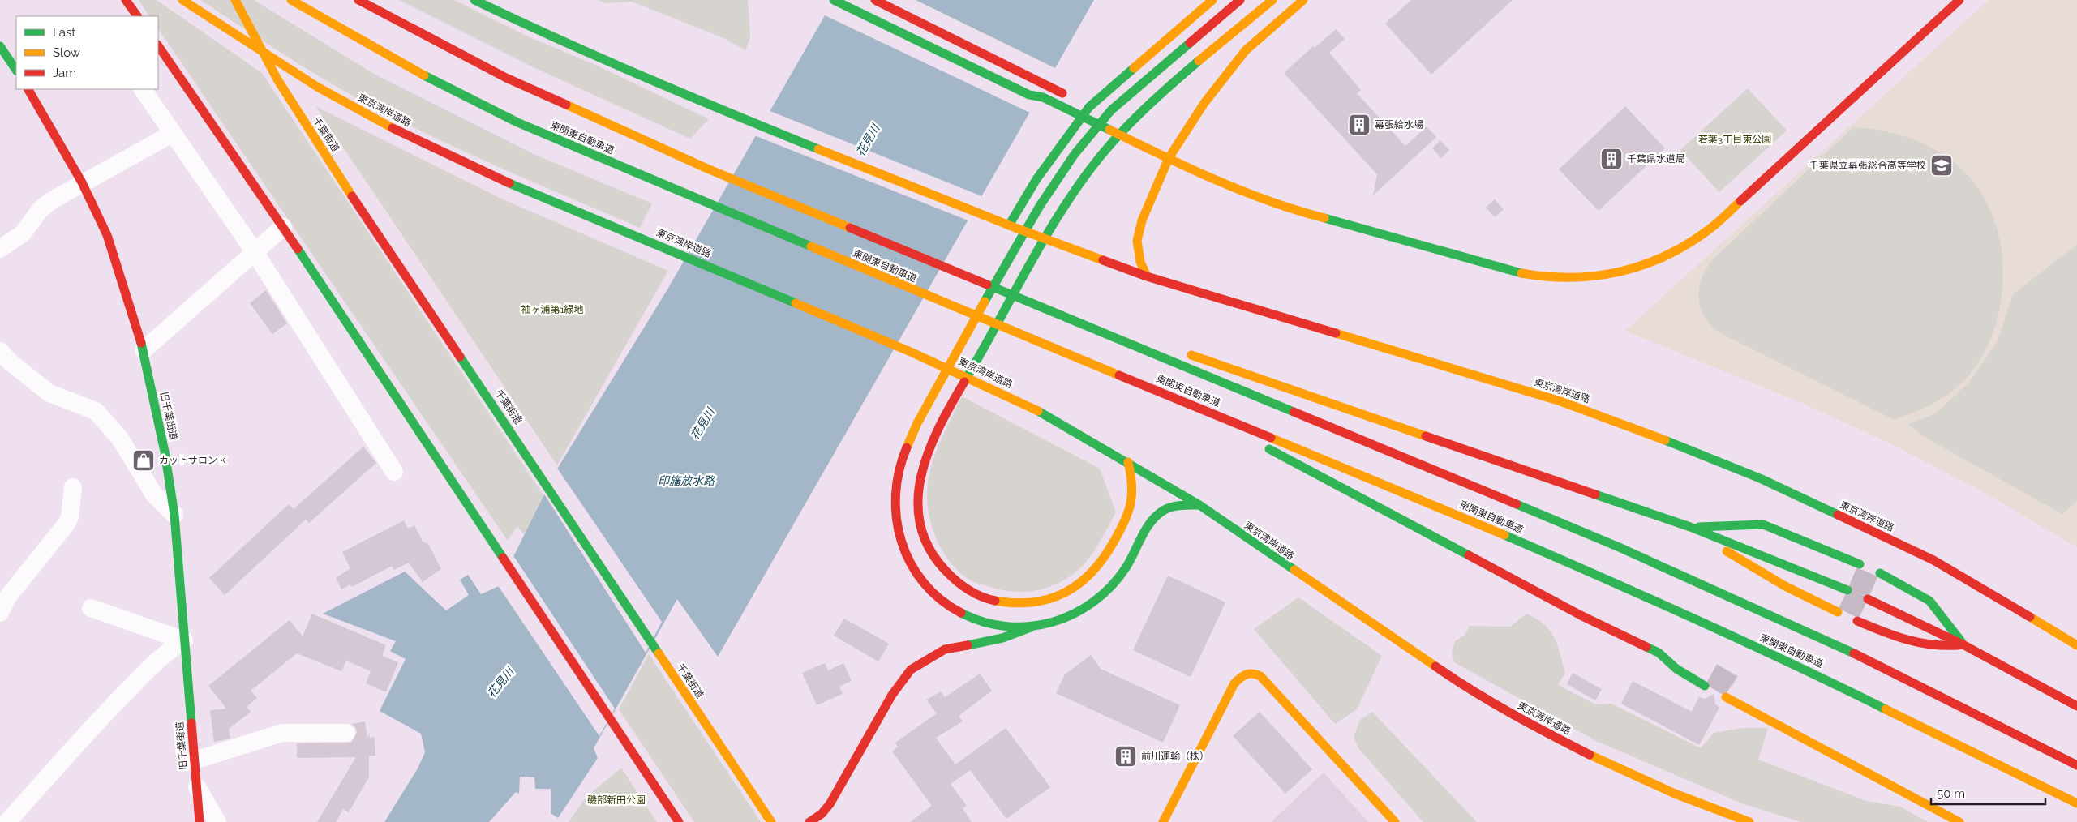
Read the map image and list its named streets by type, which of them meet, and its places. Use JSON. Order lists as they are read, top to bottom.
{
  "streets": {
    "main road": [
      "東京湾岸道路",
      "千葉街道",
      "東関東自動車道",
      "旧千葉街道"
    ]
  },
  "water": ["花見川", "印旛放水路"],
  "parks": ["若葉3丁目東公園", "袖ヶ浦第1緑地", "磯部新田公園"],
  "places": {
    "building": ["幕張給水場", "千葉県水道局", "前川運輸（株）"],
    "school or university": ["千葉県立幕張総合高等学校"],
    "shop": ["カットサロン K"]
  },
  "legend": ["Fast", "Slow", "Jam"],
  "scale_bar": "50 m"
}
